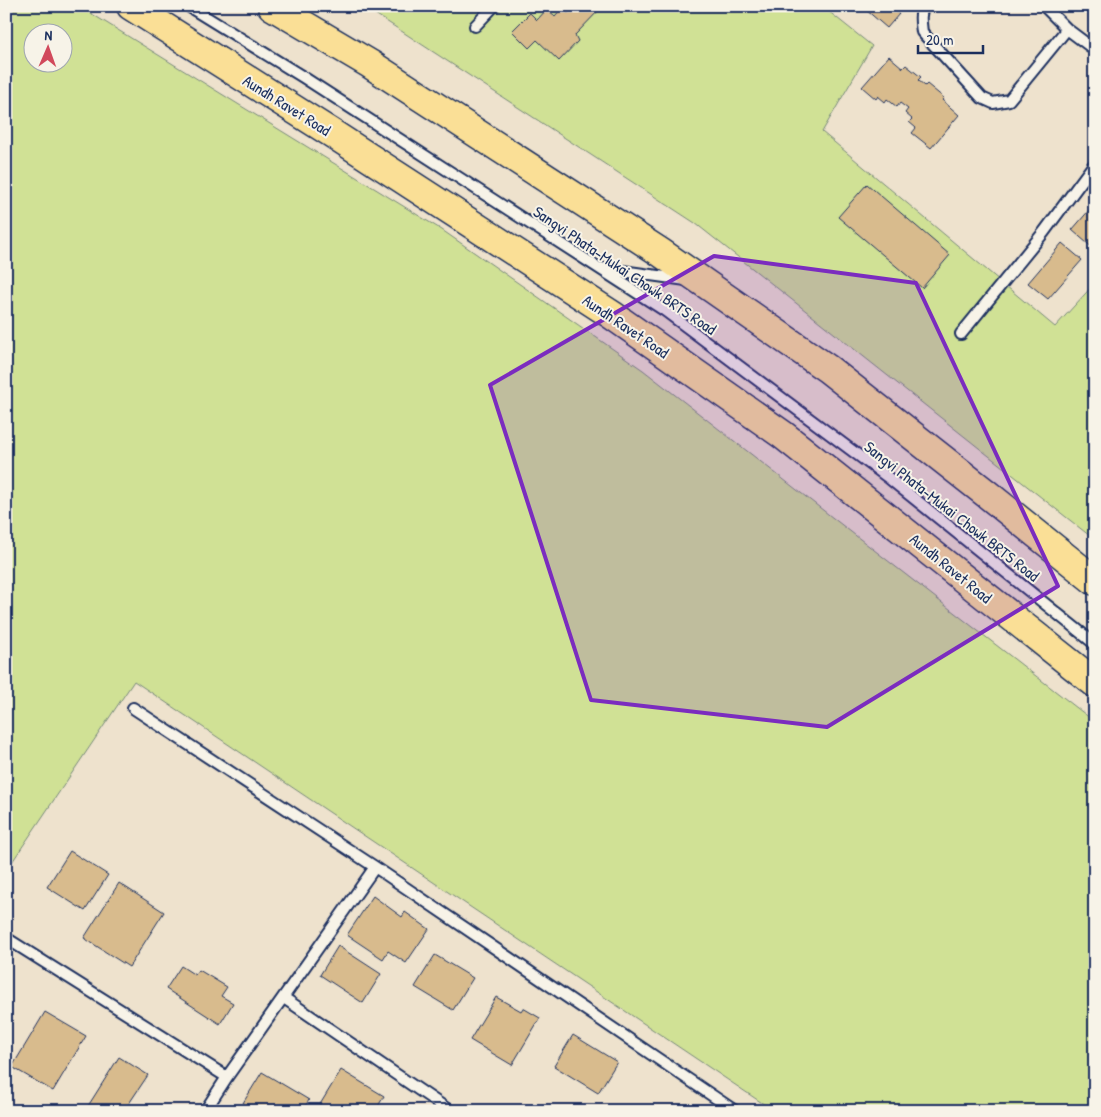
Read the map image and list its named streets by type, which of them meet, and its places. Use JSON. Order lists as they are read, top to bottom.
{
  "streets": {
    "main road": ["Aundh Ravet Road"],
    "lane": ["Sangvi Phata-Mukai Chowk BRTS Road"]
  },
  "scale_bar": "20 m",
  "north": "top"
}
